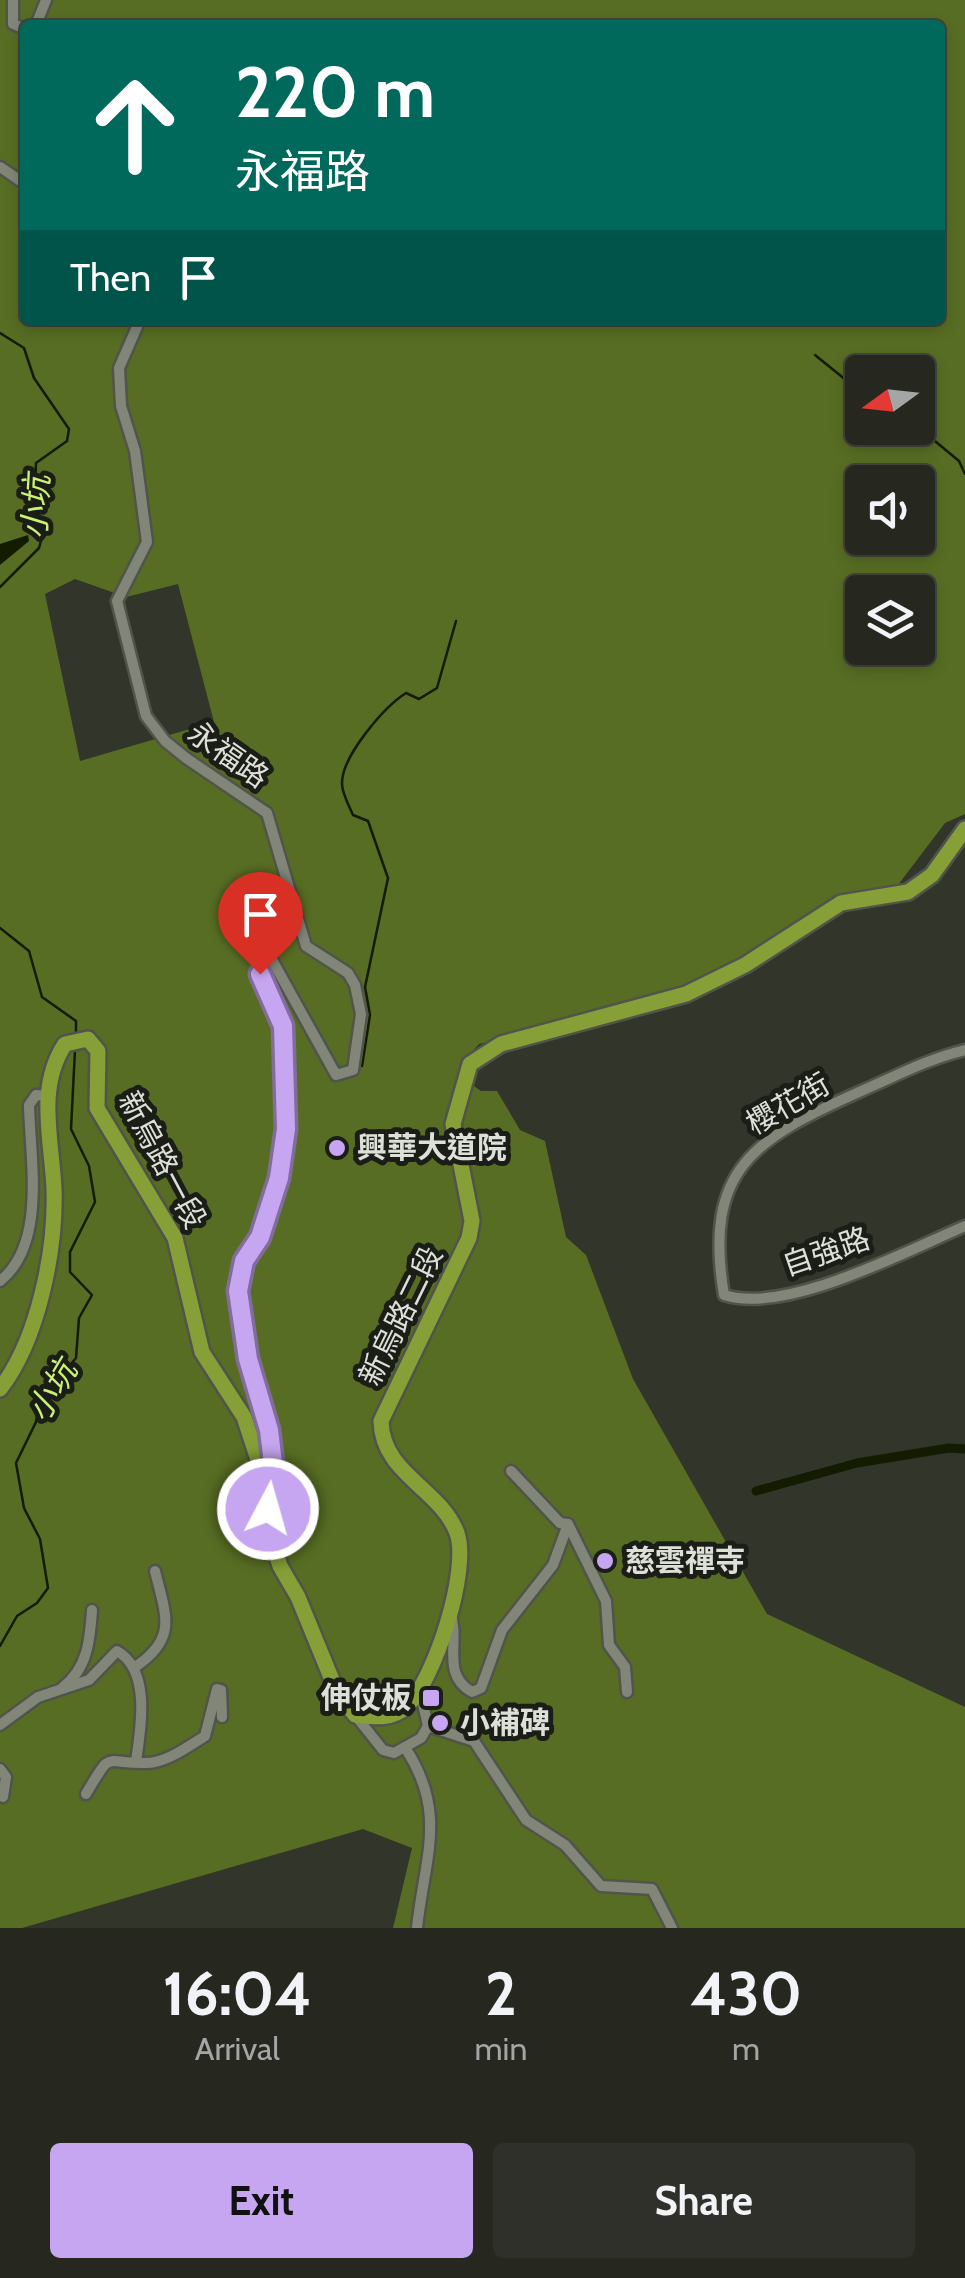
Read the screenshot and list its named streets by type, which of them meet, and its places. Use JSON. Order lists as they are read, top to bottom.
{
  "streets": {
    "main road": ["新烏路一段", "新烏路二段"],
    "street": ["永福路", "櫻花街", "自強路"]
  },
  "crossings": [
    ["永福路", "新烏路一段"],
    ["櫻花街", "自強路"]
  ],
  "water": ["小坑"],
  "places": {
    "other": ["興華大道院", "慈雲禪寺", "小補碑"],
    "transit": ["伸仗板"]
  },
  "north": "left",
  "page": {
    "turn": ["220 m", "永福路"],
    "then": "Then",
    "eta": [
      "16:04",
      "Arrival",
      "2",
      "min",
      "430",
      "m"
    ],
    "buttons": ["Exit", "Share"]
  }
}
